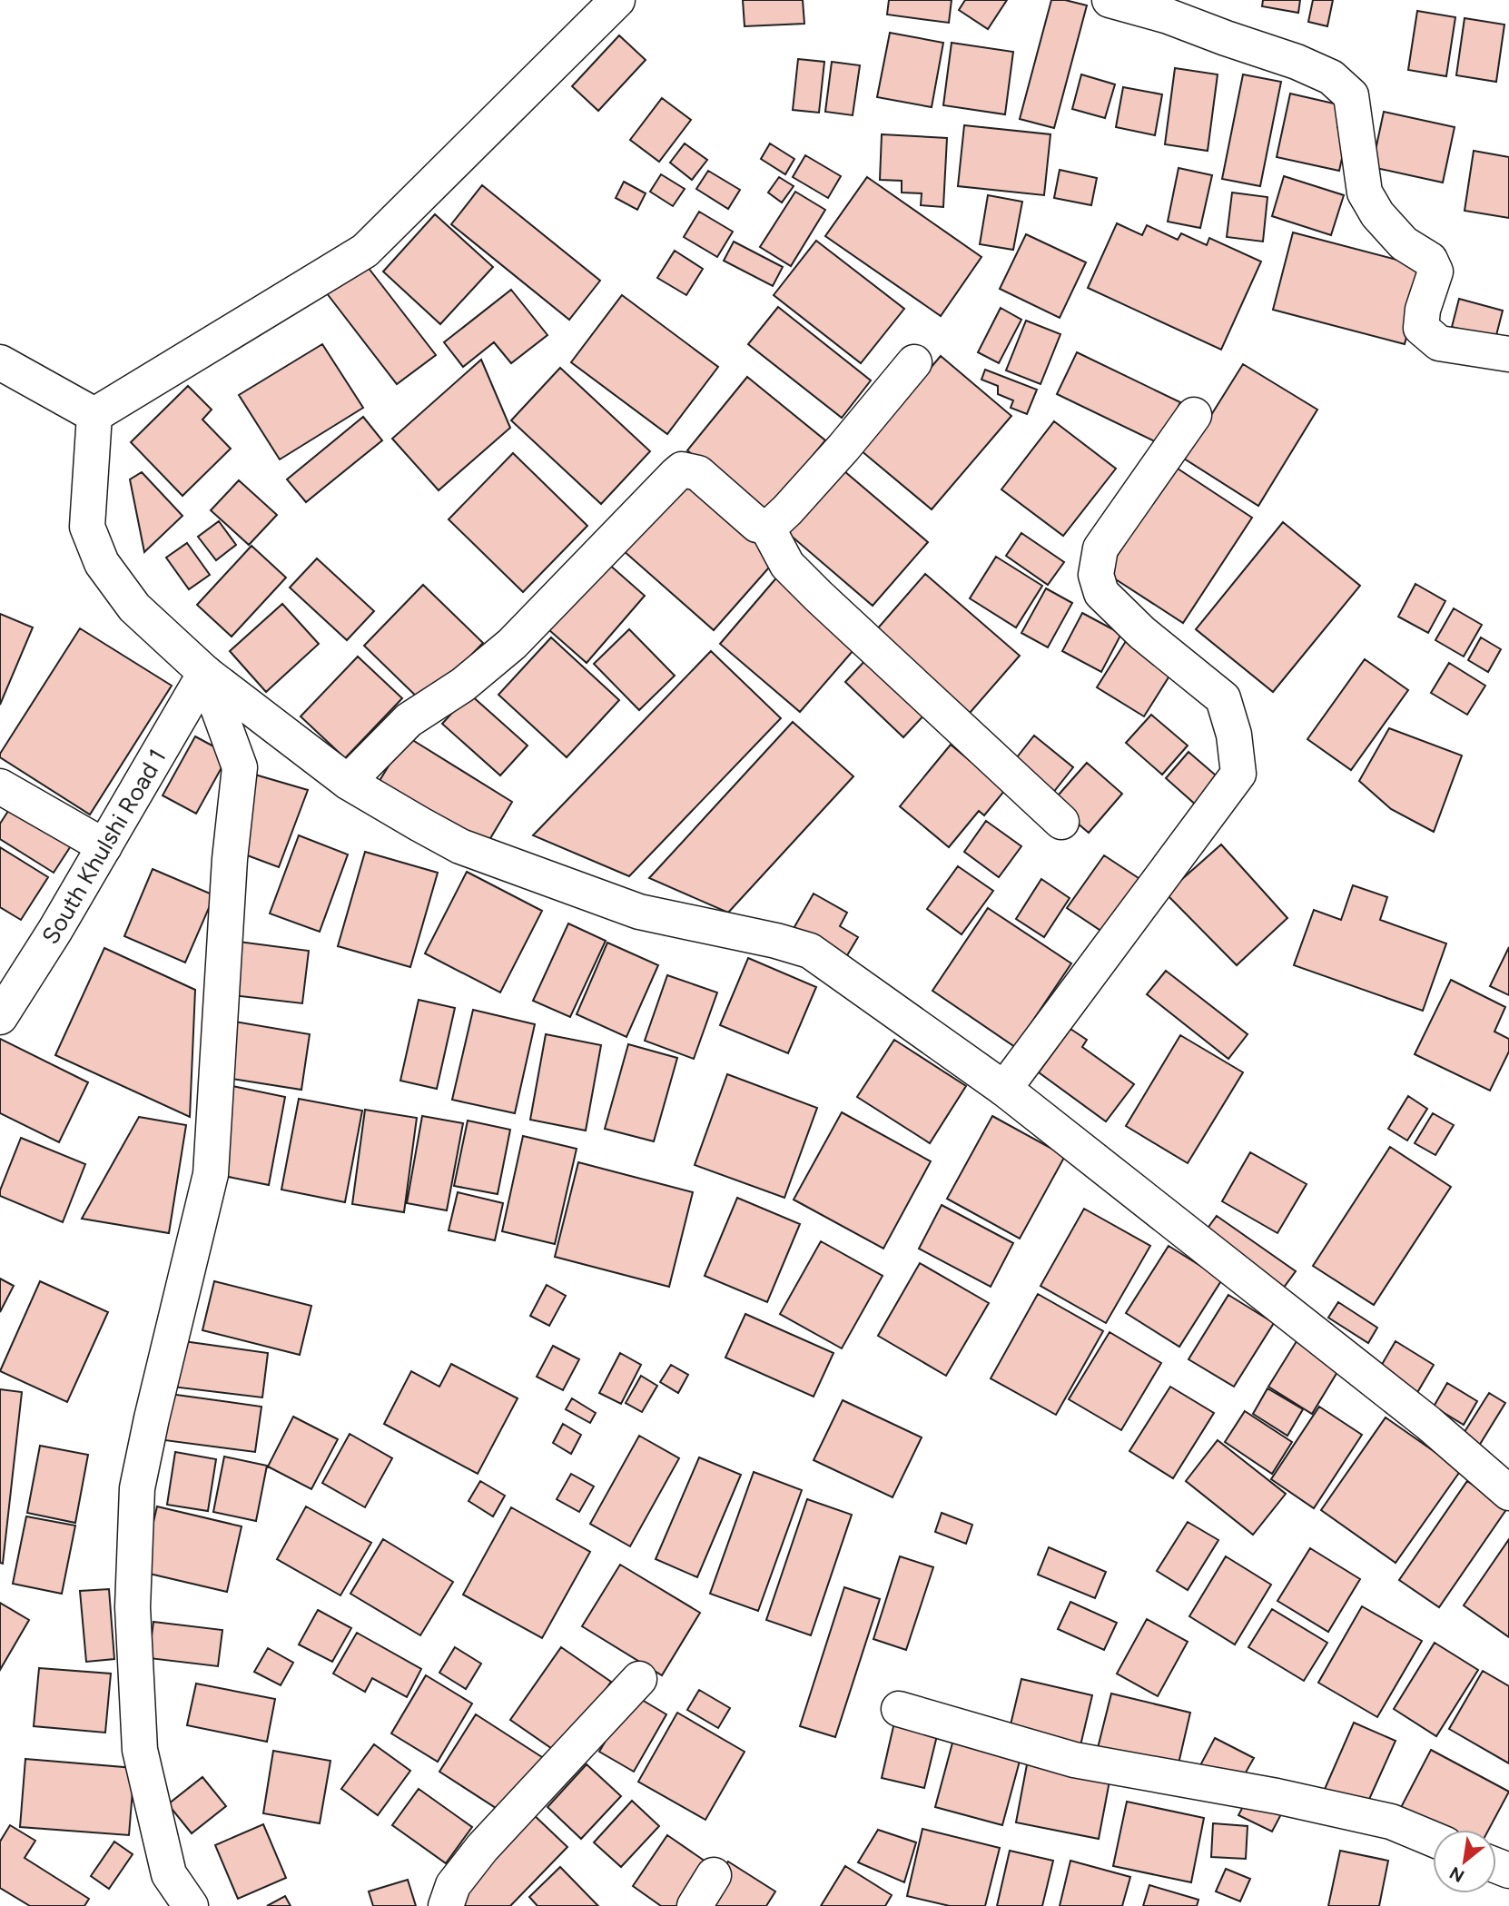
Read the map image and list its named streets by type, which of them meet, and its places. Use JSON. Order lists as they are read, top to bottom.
{
  "streets": {
    "street": ["South Khulshi Road 1"]
  },
  "north": "bottom left"
}
